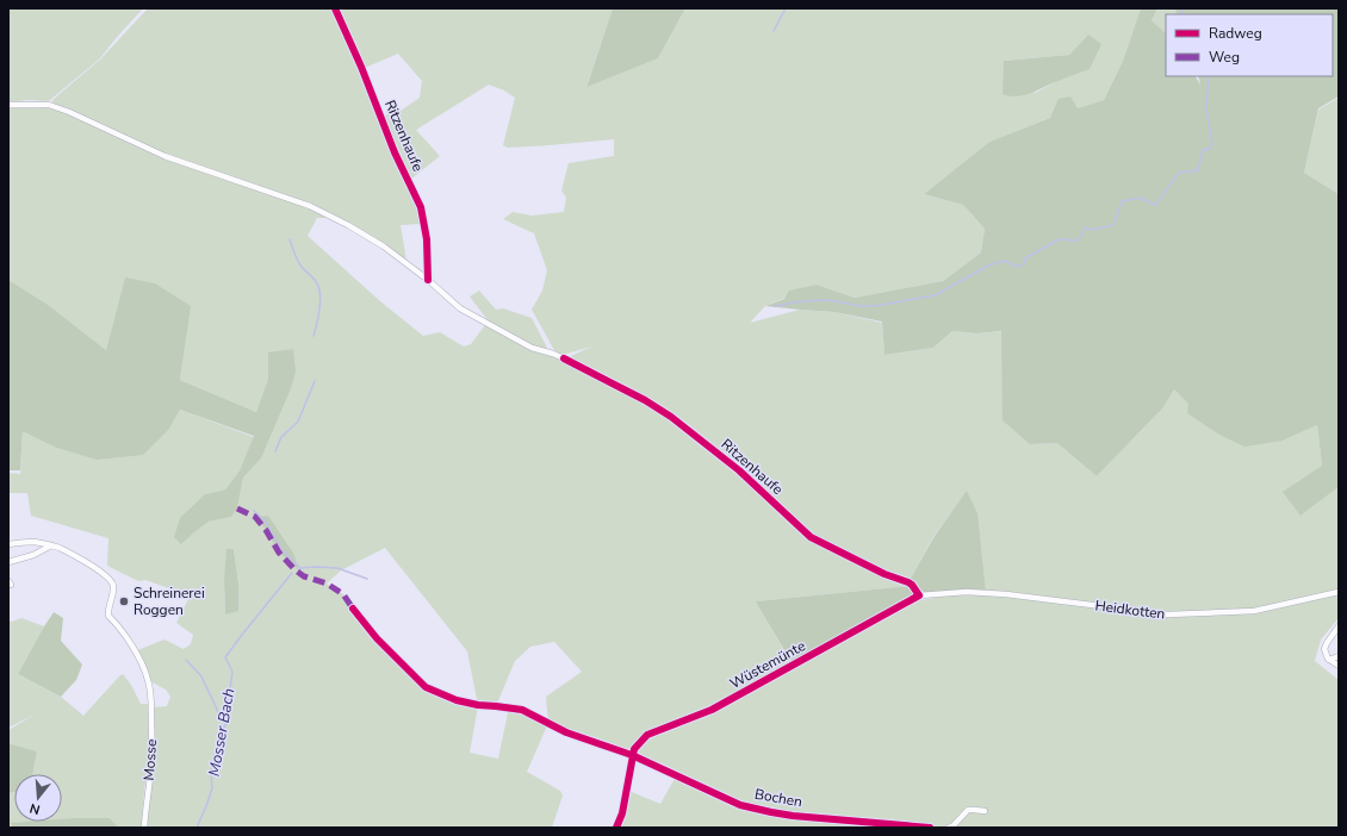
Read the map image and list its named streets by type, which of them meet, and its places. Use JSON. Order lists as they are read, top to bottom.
{
  "streets": {
    "street": [
      "Ritzenhaufe",
      "Heidkotten",
      "Wüstemünte",
      "Mosse",
      "Bochen"
    ]
  },
  "crossings": [
    ["Ritzenhaufe", "Heidkotten"],
    ["Ritzenhaufe", "Wüstemünte"],
    ["Heidkotten", "Wüstemünte"],
    ["Wüstemünte", "Bochen"]
  ],
  "water": ["Mosser Bach"],
  "places": ["Schreinerei Roggen"],
  "legend": ["Radweg", "Weg"],
  "north": "bottom"
}
